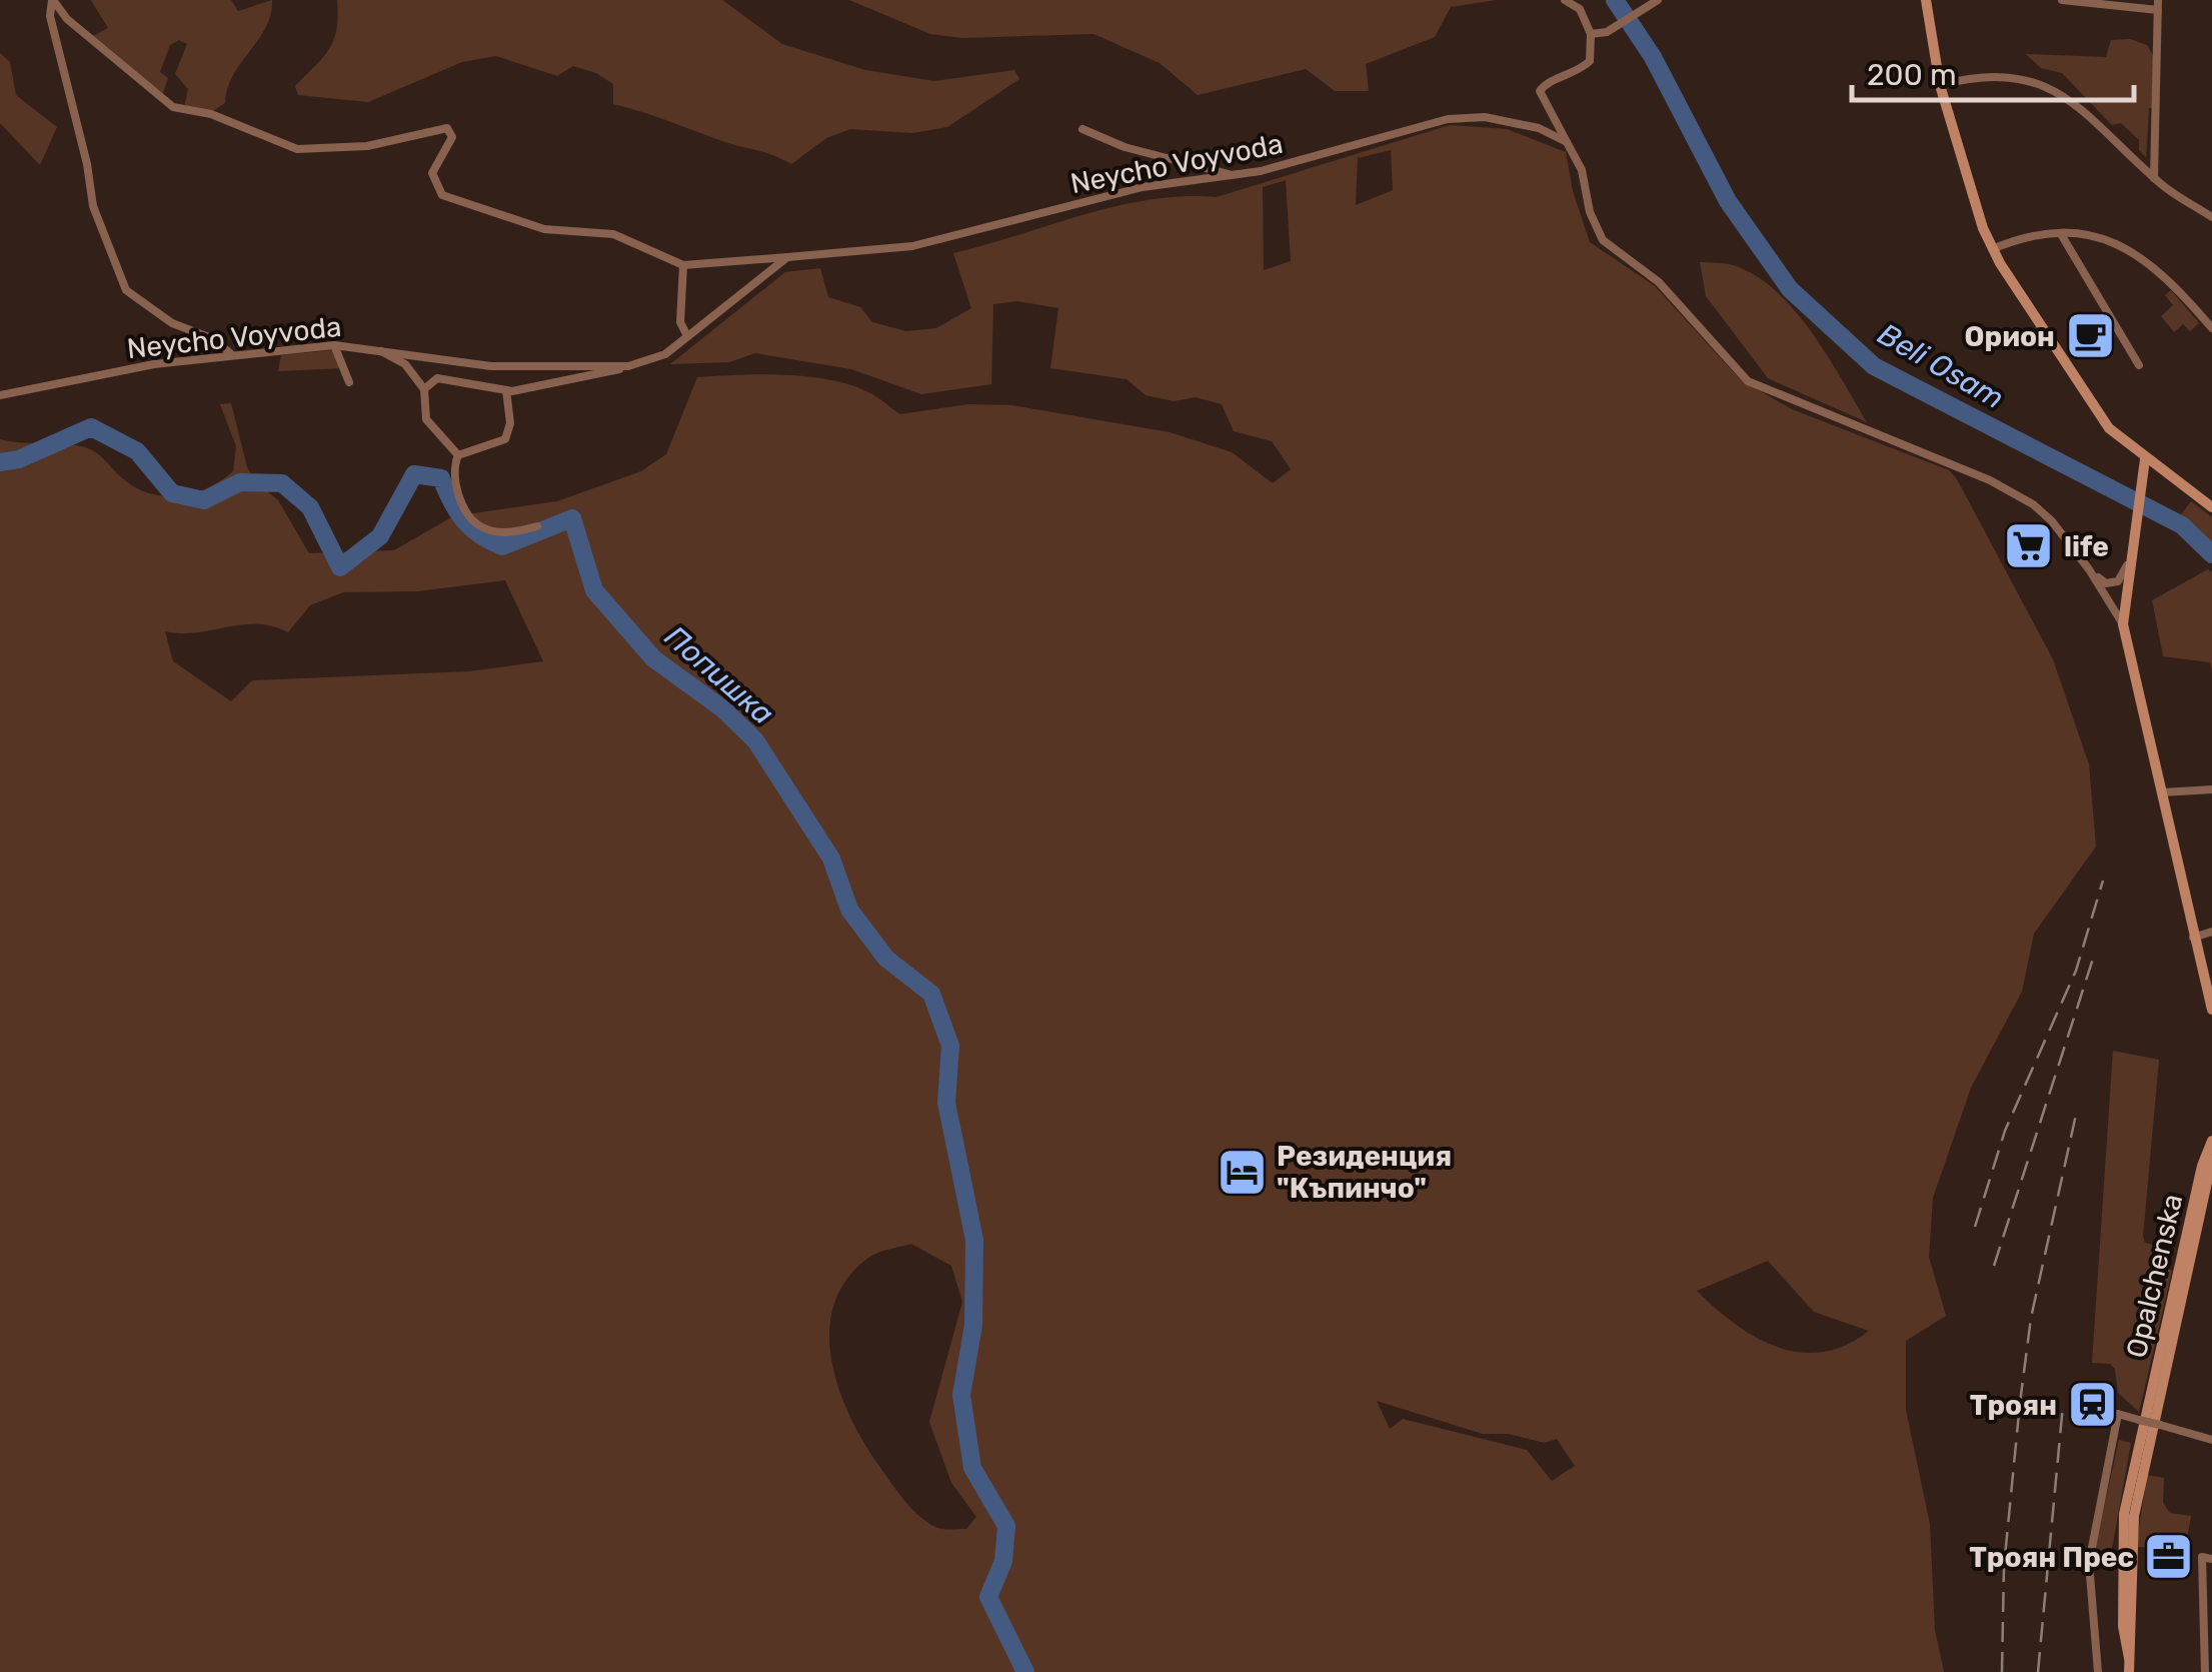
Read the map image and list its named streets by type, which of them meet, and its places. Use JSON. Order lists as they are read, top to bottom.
{
  "streets": {
    "street": ["Neycho Voyvoda", "Opalchenska"]
  },
  "water": ["Beli Osam", "Попишка"],
  "places": {
    "cafe": ["Орион"],
    "supermarket": ["life"],
    "hotel": ["Резиденция \"Къпинчо\""],
    "station": ["Троян"],
    "office": ["Троян Прес"]
  },
  "scale_bar": "200 m"
}
